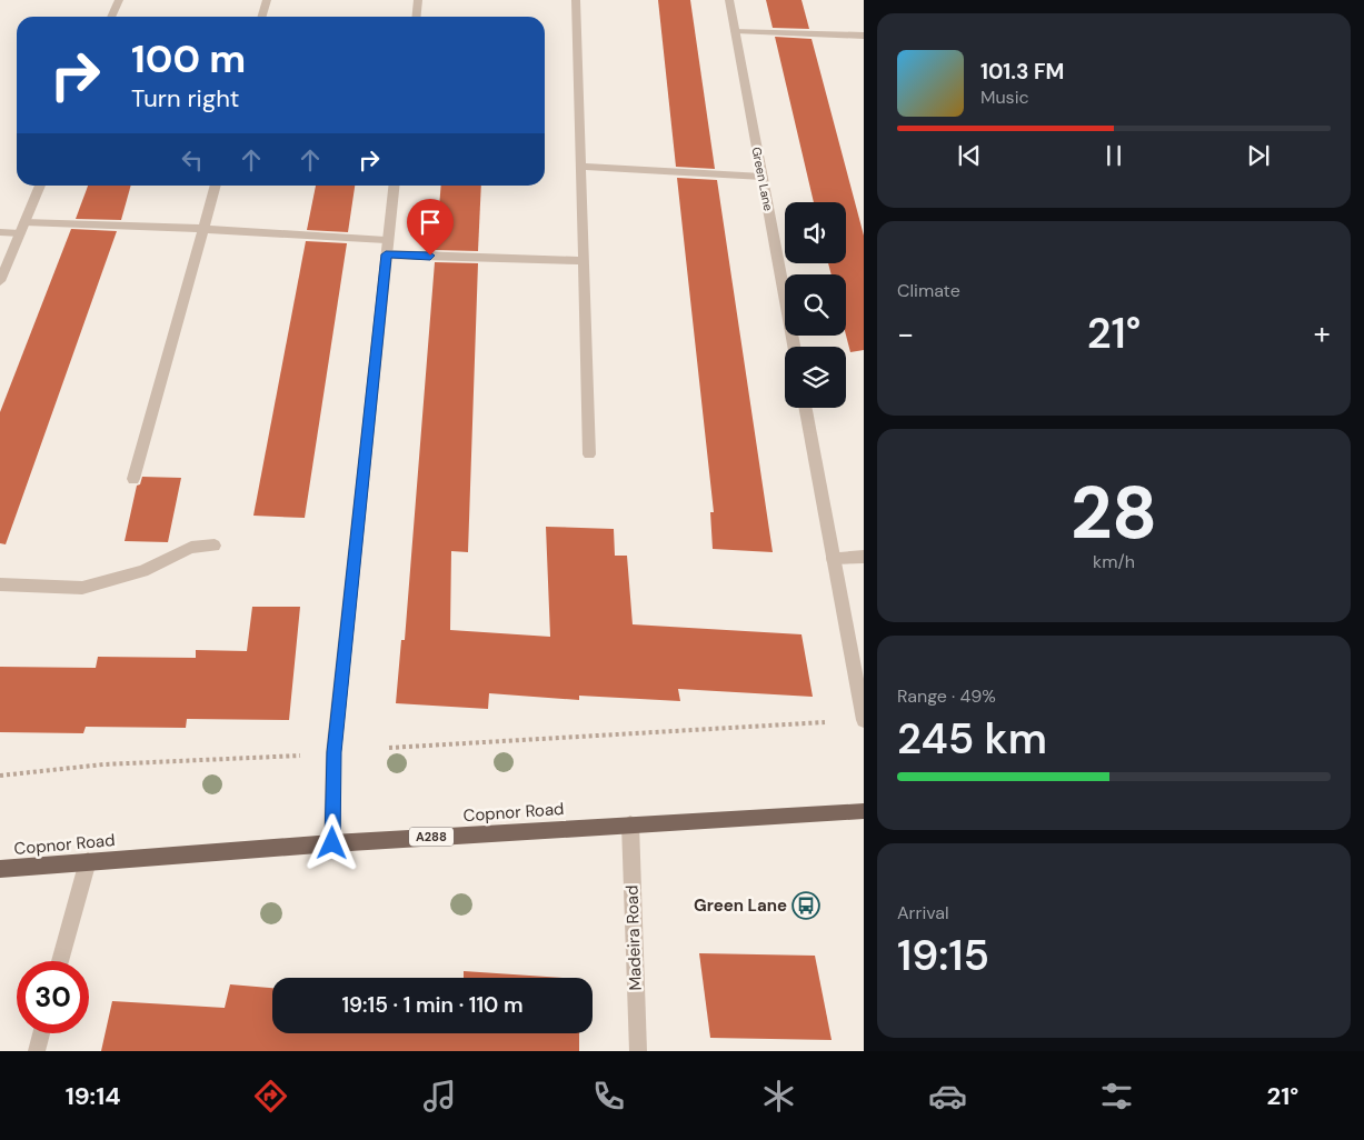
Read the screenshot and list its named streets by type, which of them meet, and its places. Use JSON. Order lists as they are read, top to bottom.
{
  "streets": {
    "main road": ["Copnor Road", "A288"],
    "street": ["Green Lane", "Madeira Road"]
  },
  "crossings": [
    ["Copnor Road", "Madeira Road"]
  ],
  "places": {
    "bus stop": ["Green Lane"]
  },
  "page": {
    "turn": ["100 m", "Turn right"],
    "song": ["101.3 FM", "Music"],
    "tile": [
      "Climate",
      ["28", "km/h"],
      ["Range · 49%", "245 km"],
      ["Arrival", "19:15"]
    ],
    "heat": ["−", "21°", "+"],
    "limit": "30",
    "trip": "19:15 · 1 min · 110 m",
    "tabs": ["19:14", "21°"]
  }
}
